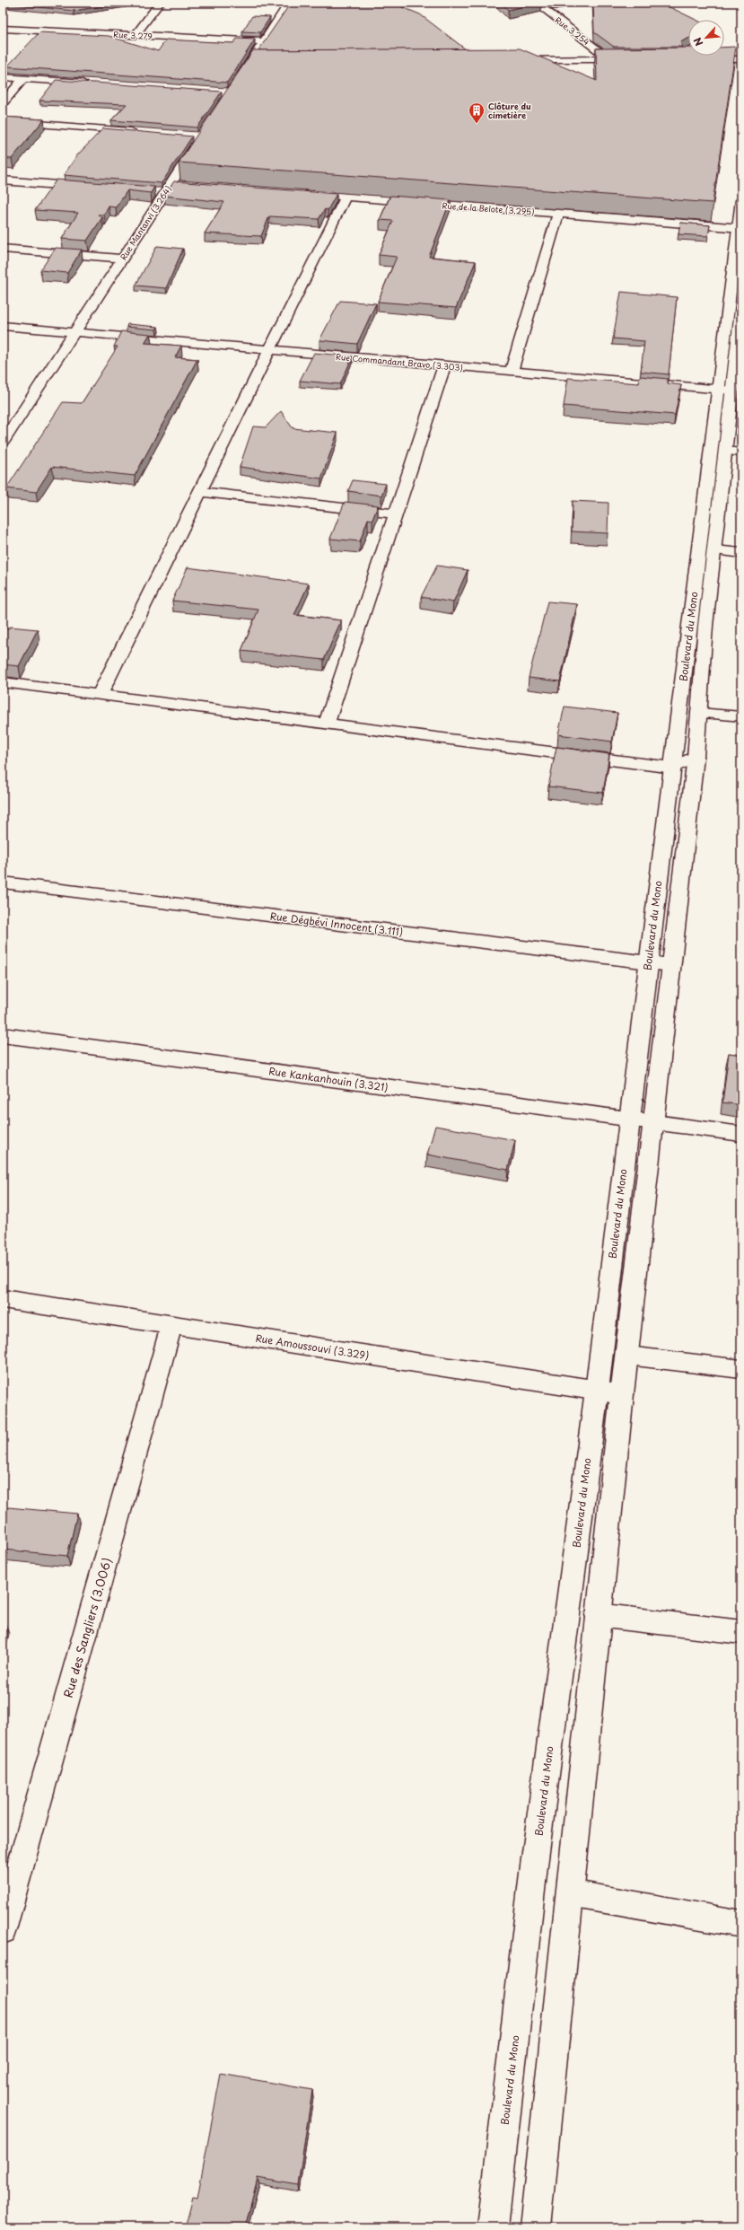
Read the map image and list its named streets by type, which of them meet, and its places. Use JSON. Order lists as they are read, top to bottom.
{
  "streets": {
    "street": [
      "Rue 3.254",
      "Rue 3.279",
      "Rue de la Belote (3.295)",
      "Rue Mantanvi (3.264)",
      "Rue Commandant Bravo (3.303)",
      "Boulevard du Mono",
      "Rue Dégbévi Innocent (3.111)",
      "Rue Kankanhouin (3.321)",
      "Rue Amoussouvi (3.329)",
      "Rue des Sangliers (3.006)"
    ]
  },
  "crossings": [
    ["Rue de la Belote (3.295)", "Boulevard du Mono"],
    ["Rue Mantanvi (3.264)", "Rue Commandant Bravo (3.303)"],
    ["Rue Commandant Bravo (3.303)", "Boulevard du Mono"],
    ["Boulevard du Mono", "Rue Dégbévi Innocent (3.111)"],
    ["Boulevard du Mono", "Rue Kankanhouin (3.321)"],
    ["Boulevard du Mono", "Rue Amoussouvi (3.329)"],
    ["Rue Amoussouvi (3.329)", "Rue des Sangliers (3.006)"]
  ],
  "places": {
    "building": ["Clôture du cimetière"]
  },
  "north": "bottom left"
}
